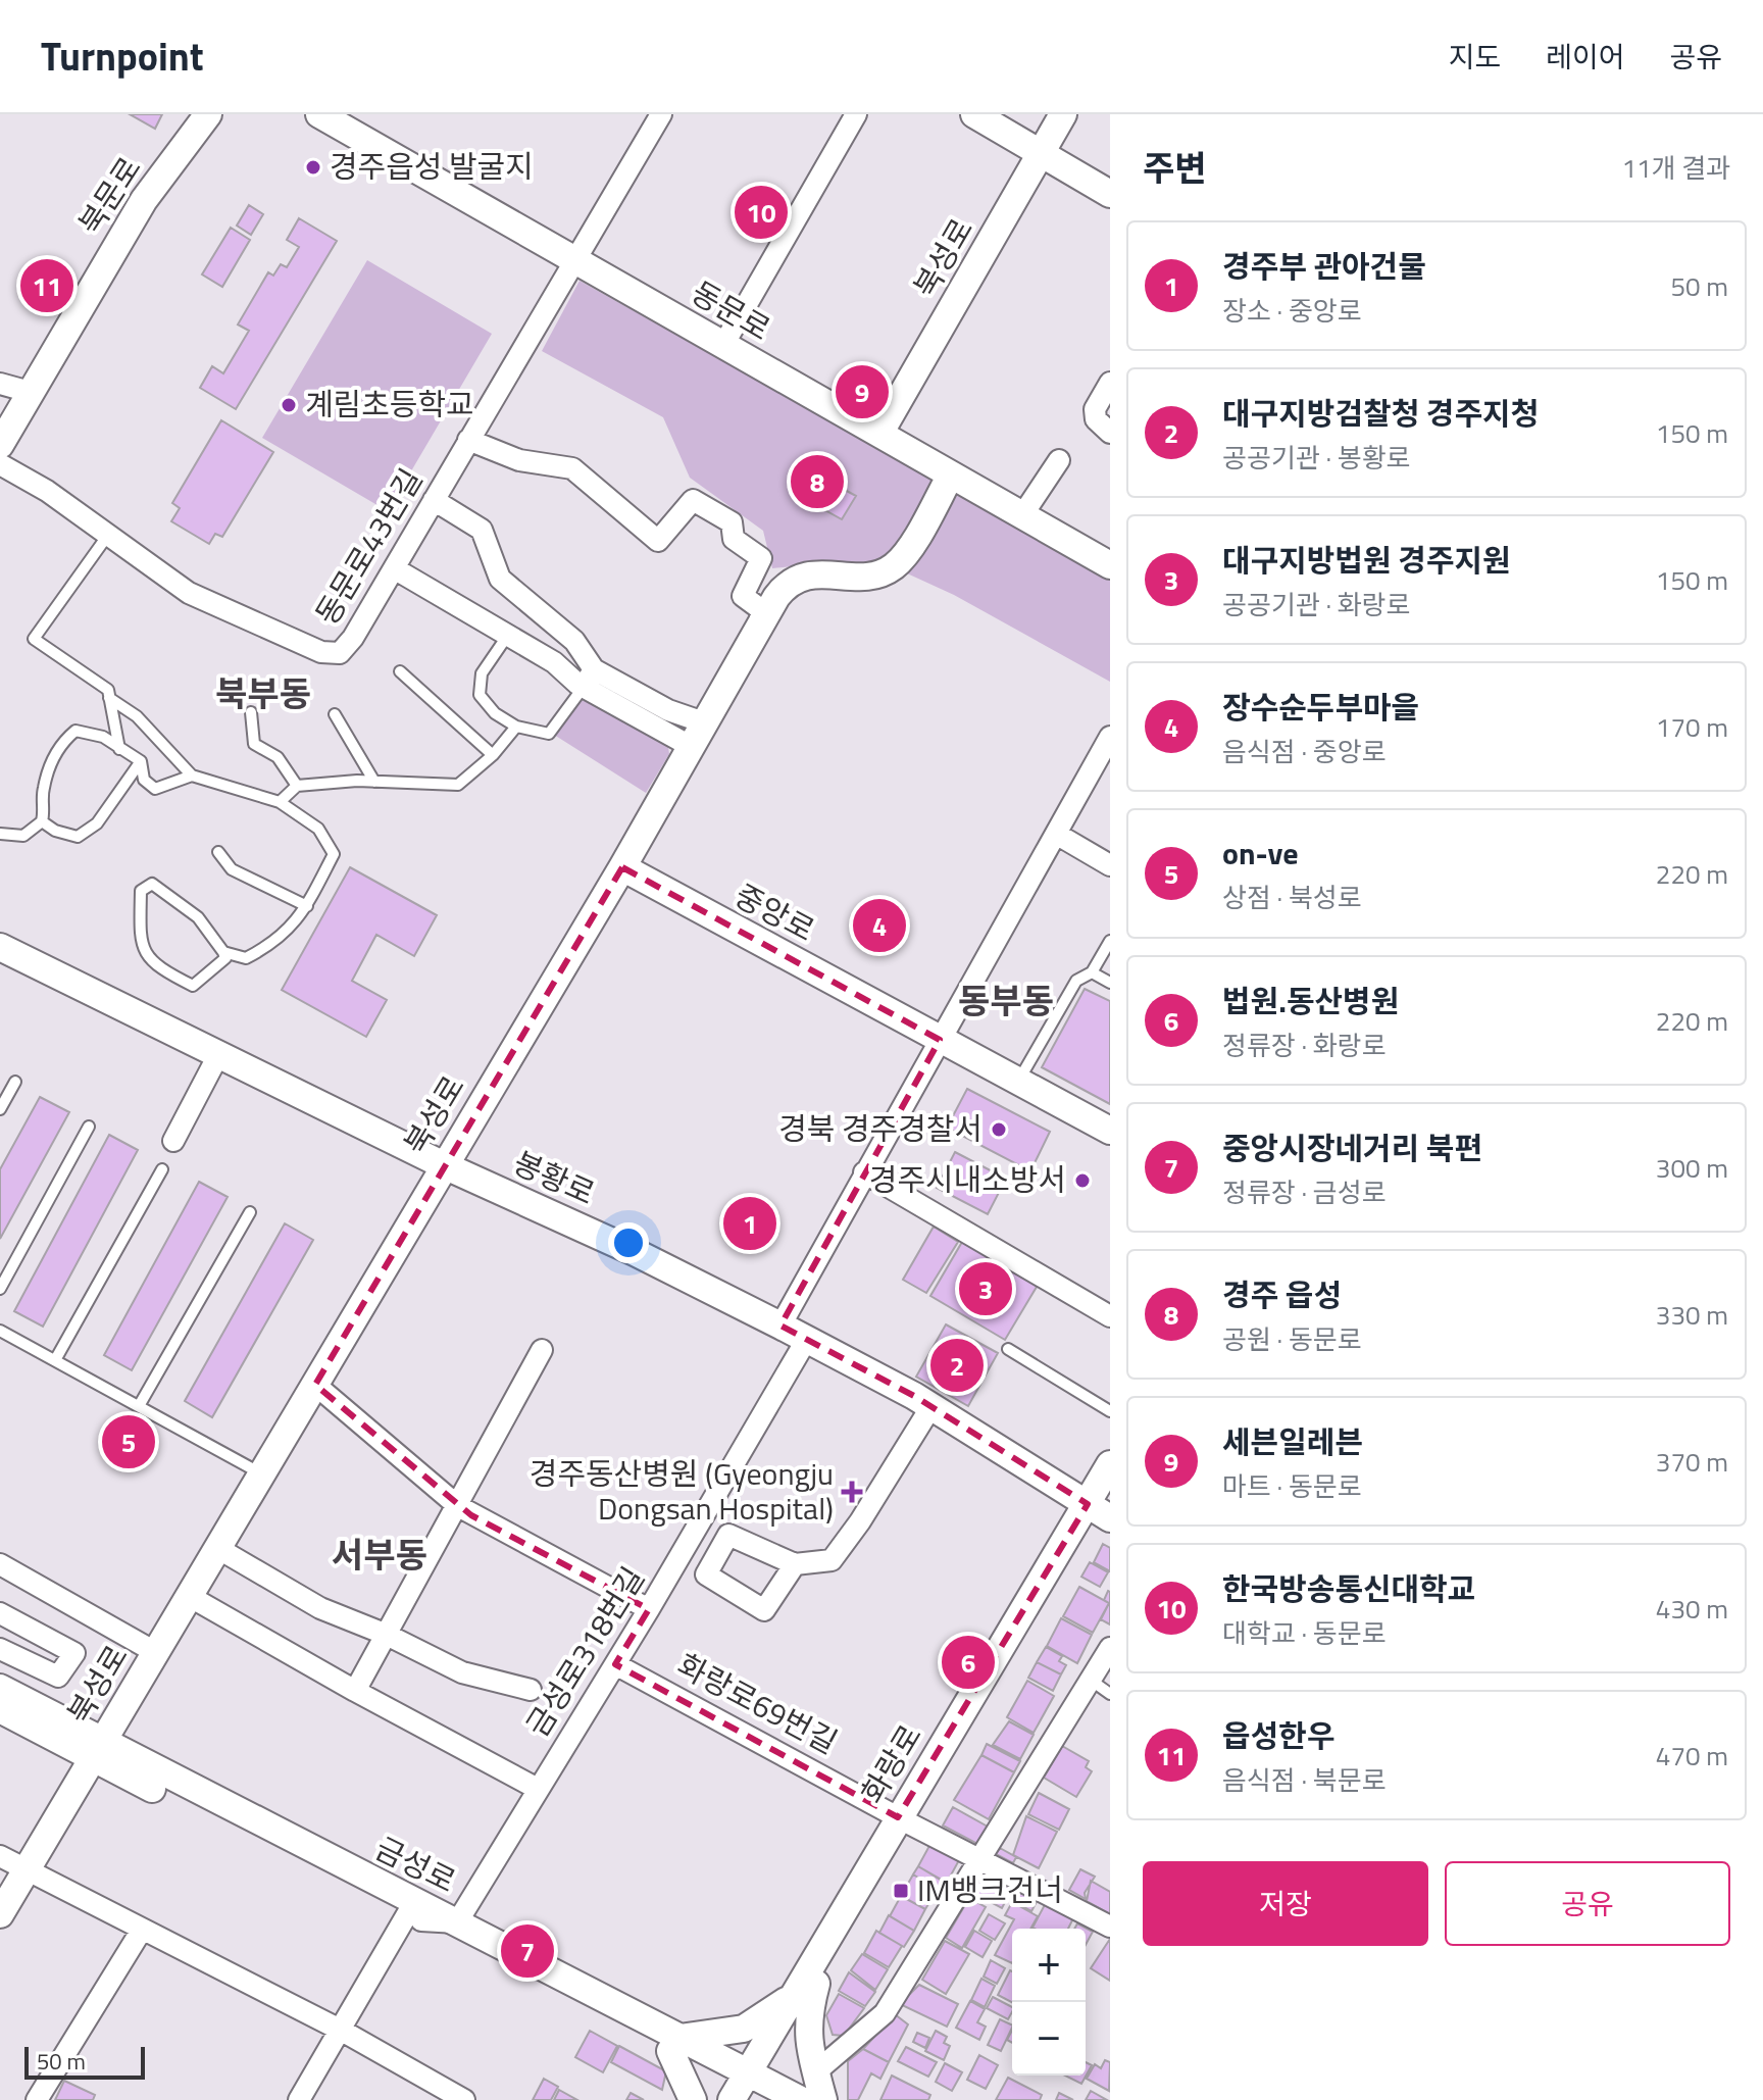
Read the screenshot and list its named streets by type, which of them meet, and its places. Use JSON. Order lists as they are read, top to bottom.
{
  "streets": {
    "street": [
      "북문로",
      "북성로",
      "동문로",
      "동문로43번길",
      "중앙로",
      "봉황로",
      "금성로318번길",
      "화랑로69번길",
      "화랑로",
      "금성로"
    ]
  },
  "crossings": [
    ["북성로", "동문로"],
    ["북성로", "중앙로"],
    ["북성로", "봉황로"],
    ["북성로", "금성로"],
    ["동문로", "동문로43번길"],
    ["봉황로", "금성로318번길"],
    ["봉황로", "화랑로"],
    ["금성로318번길", "화랑로69번길"],
    ["금성로318번길", "금성로"],
    ["화랑로69번길", "화랑로"],
    ["화랑로", "금성로"]
  ],
  "districts": ["북부동", "동부동", "서부동"],
  "places": {
    "other": [
      "경주읍성 발굴지",
      "계림초등학교",
      "경북 경주경찰서",
      "경주시내소방서"
    ],
    "health": ["경주동산병원 (Gyeongju Dongsan Hospital)"],
    "transit": ["IM뱅크건너"]
  },
  "scale_bar": "50 m",
  "page": {
    "header": "Turnpoint",
    "nav": ["지도", "레이어", "공유"],
    "heading": ["주변", "11개 결과"],
    "pins": [
      "10",
      "11",
      "9",
      "8",
      "4",
      "1",
      "3",
      "2",
      "5",
      "6",
      "7"
    ],
    "list": [
      {
        "mark": "1",
        "name": "경주부 관아건물",
        "note": "장소 · 중앙로",
        "value": "50 m"
      },
      {
        "mark": "2",
        "name": "대구지방검찰청 경주지청",
        "note": "공공기관 · 봉황로",
        "value": "150 m"
      },
      {
        "mark": "3",
        "name": "대구지방법원 경주지원",
        "note": "공공기관 · 화랑로",
        "value": "150 m"
      },
      {
        "mark": "4",
        "name": "장수순두부마을",
        "note": "음식점 · 중앙로",
        "value": "170 m"
      },
      {
        "mark": "5",
        "name": "on-ve",
        "note": "상점 · 북성로",
        "value": "220 m"
      },
      {
        "mark": "6",
        "name": "법원.동산병원",
        "note": "정류장 · 화랑로",
        "value": "220 m"
      },
      {
        "mark": "7",
        "name": "중앙시장네거리 북편",
        "note": "정류장 · 금성로",
        "value": "300 m"
      },
      {
        "mark": "8",
        "name": "경주 읍성",
        "note": "공원 · 동문로",
        "value": "330 m"
      },
      {
        "mark": "9",
        "name": "세븐일레븐",
        "note": "마트 · 동문로",
        "value": "370 m"
      },
      {
        "mark": "10",
        "name": "한국방송통신대학교",
        "note": "대학교 · 동문로",
        "value": "430 m"
      },
      {
        "mark": "11",
        "name": "읍성한우",
        "note": "음식점 · 북문로",
        "value": "470 m"
      }
    ],
    "buttons": ["저장", "공유"],
    "map_buttons": ["+", "−"],
    "scale": "50 m"
  }
}
